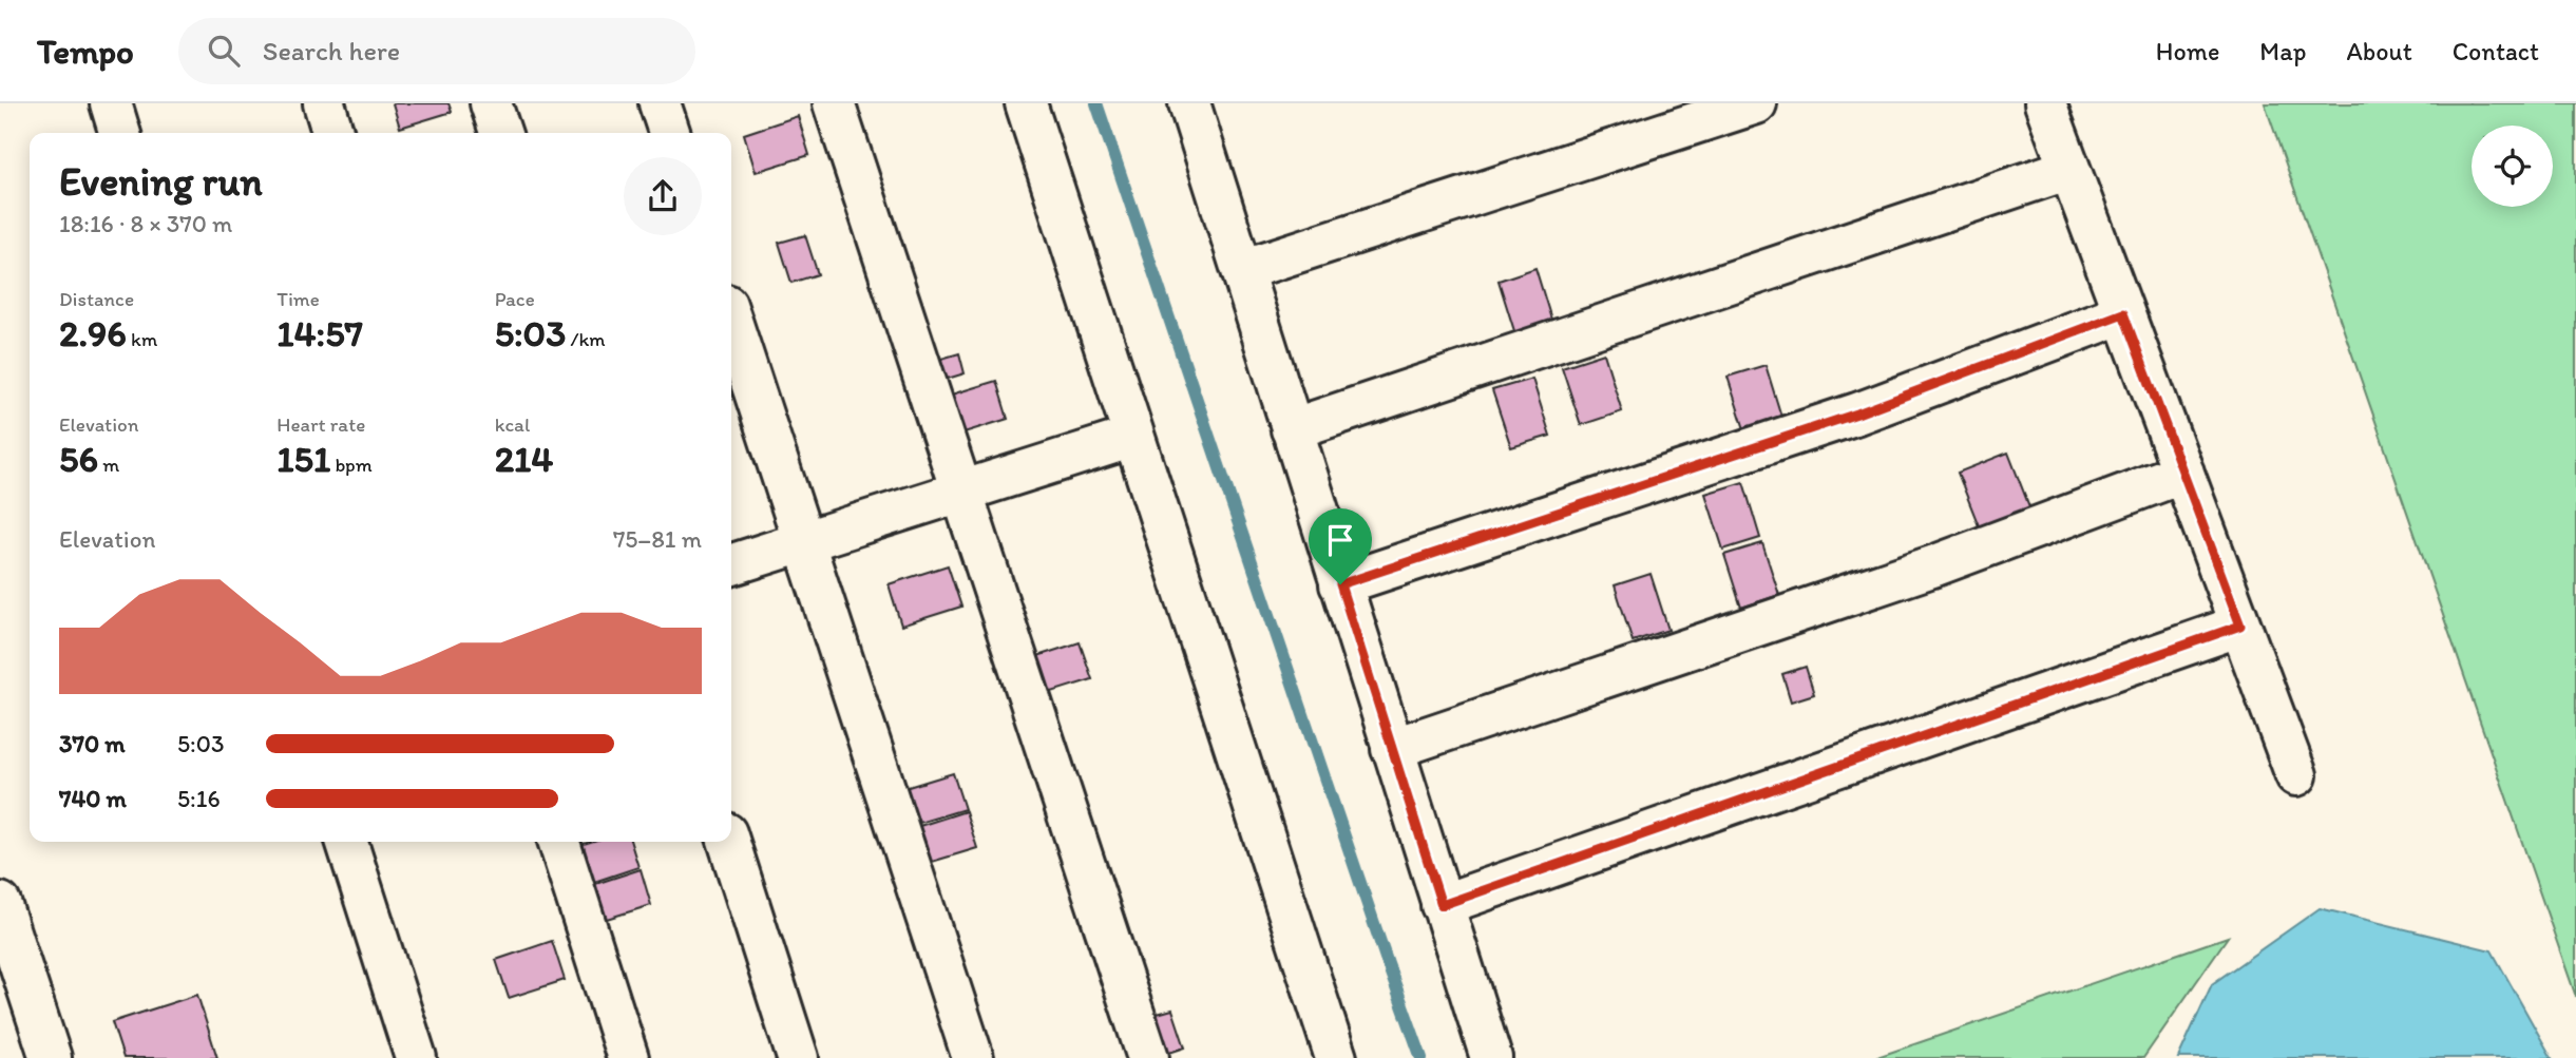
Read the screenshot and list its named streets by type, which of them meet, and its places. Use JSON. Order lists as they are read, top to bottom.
{
  "page": {
    "header": "Tempo",
    "search": "Search here",
    "nav": [
      "Home",
      "Map",
      "About",
      "Contact"
    ],
    "heading": ["Evening run", "18:16 · 8 × 370 m"],
    "stats": [
      ["Distance", "2.96 km"],
      ["Time", "14:57"],
      ["Pace", "5:03 /km"],
      ["Elevation", "56 m"],
      ["Heart rate", "151 bpm"],
      ["kcal", "214"]
    ],
    "chart": ["Elevation", "75–81 m"],
    "list": [
      {
        "name": "370 m",
        "note": "5:03"
      },
      {
        "name": "740 m",
        "note": "5:16"
      }
    ]
  }
}
